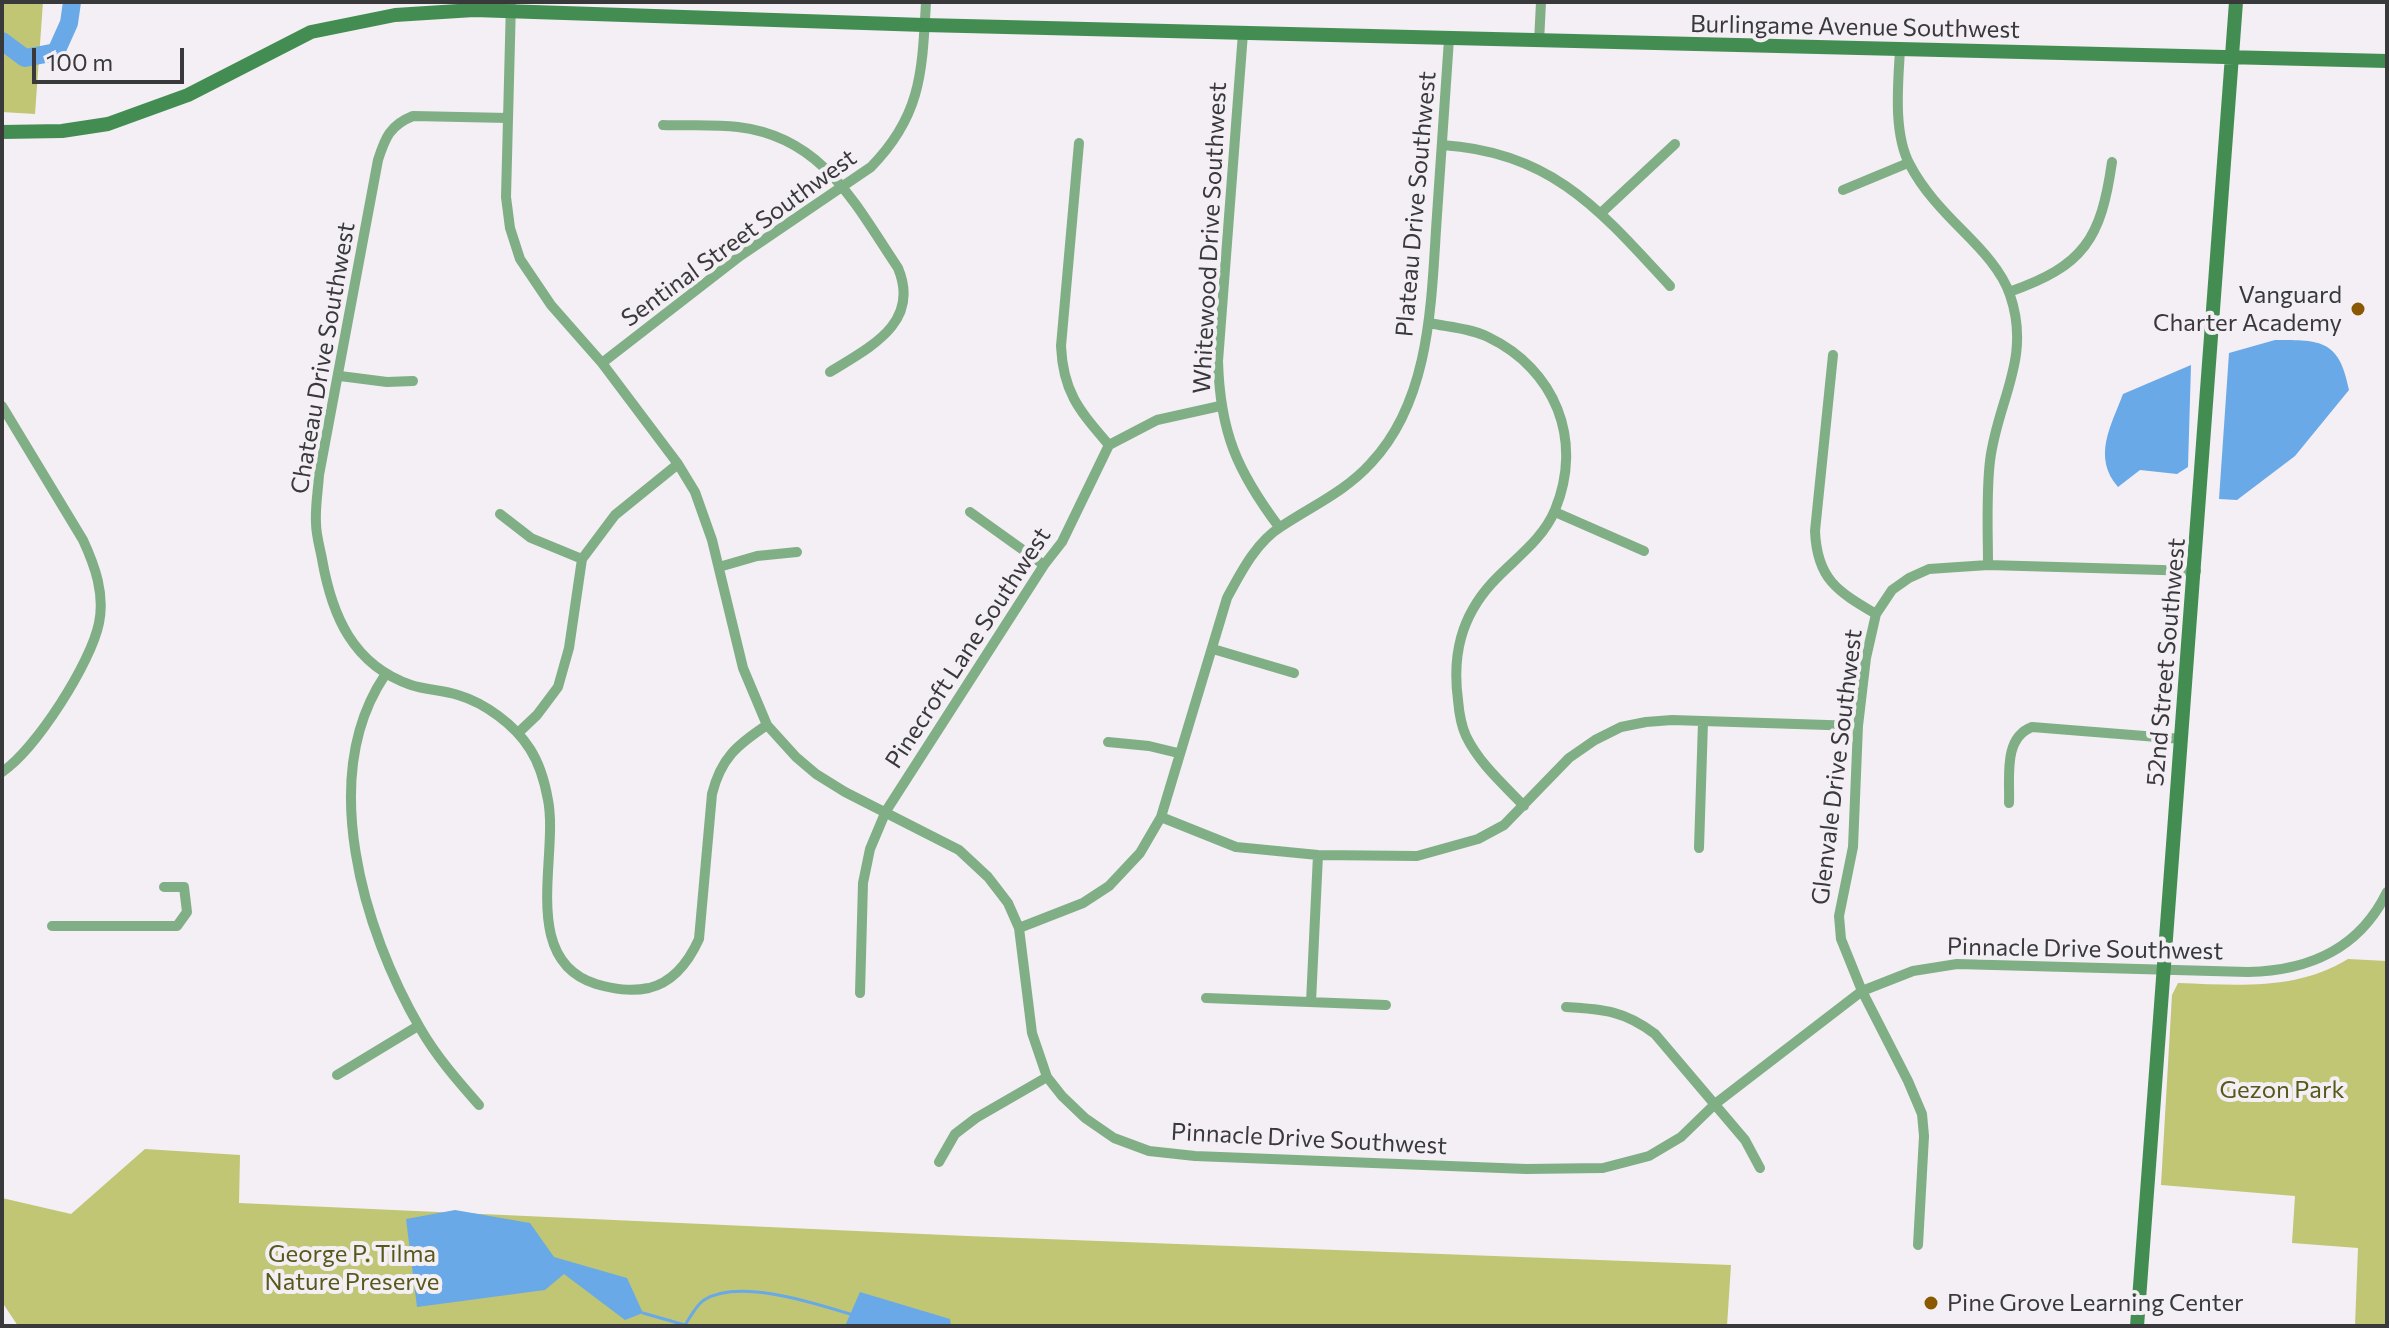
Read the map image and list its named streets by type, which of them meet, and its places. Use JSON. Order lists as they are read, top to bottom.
{
  "streets": {
    "street": [
      "Burlingame Avenue Southwest",
      "Plateau Drive Southwest",
      "Sentinal Street Southwest",
      "Whitewood Drive Southwest",
      "Chateau Drive Southwest",
      "Pinecroft Lane Southwest",
      "52nd Street Southwest",
      "Glenvale Drive Southwest",
      "Pinnacle Drive Southwest"
    ]
  },
  "crossings": [
    ["Burlingame Avenue Southwest", "Plateau Drive Southwest"],
    ["Burlingame Avenue Southwest", "Sentinal Street Southwest"],
    ["Burlingame Avenue Southwest", "Whitewood Drive Southwest"],
    ["Burlingame Avenue Southwest", "52nd Street Southwest"],
    ["Burlingame Avenue Southwest", "Pinnacle Drive Southwest"],
    ["Plateau Drive Southwest", "Whitewood Drive Southwest"],
    ["Plateau Drive Southwest", "Pinnacle Drive Southwest"],
    ["Sentinal Street Southwest", "Pinnacle Drive Southwest"],
    ["Chateau Drive Southwest", "Pinnacle Drive Southwest"],
    ["Pinecroft Lane Southwest", "Pinnacle Drive Southwest"],
    ["52nd Street Southwest", "Glenvale Drive Southwest"],
    ["52nd Street Southwest", "Pinnacle Drive Southwest"],
    ["Glenvale Drive Southwest", "Pinnacle Drive Southwest"]
  ],
  "parks": ["Gezon Park", "George P. Tilma Nature Preserve"],
  "places": ["Vanguard Charter Academy", "Pine Grove Learning Center"],
  "scale_bar": "100 m"
}
